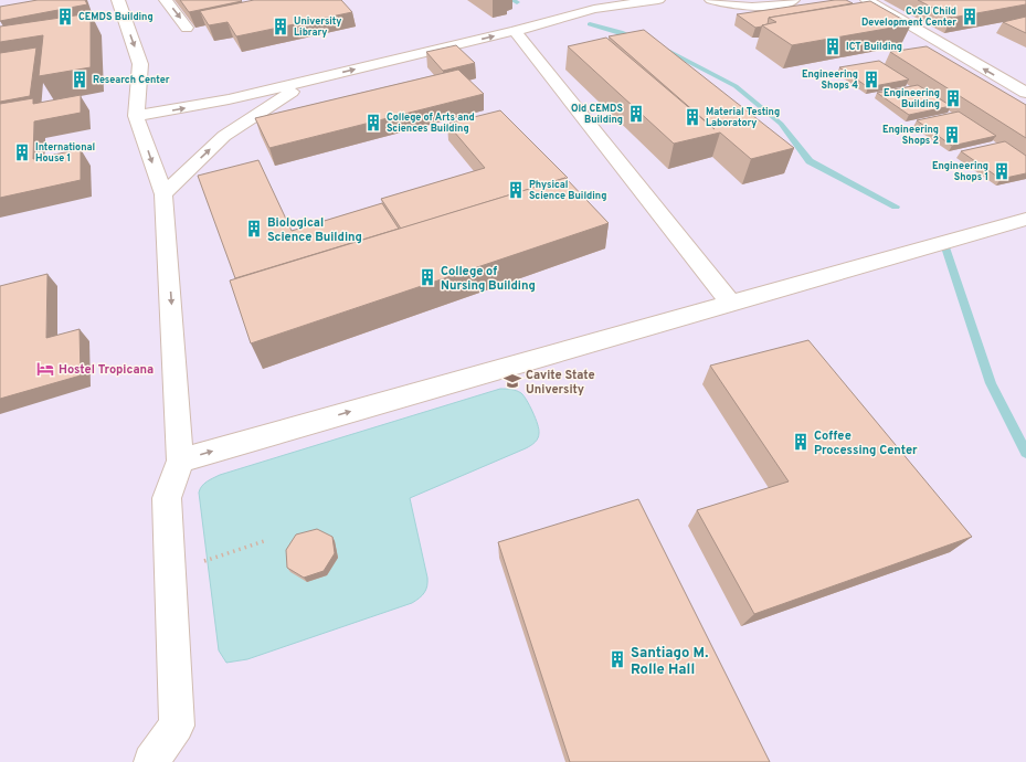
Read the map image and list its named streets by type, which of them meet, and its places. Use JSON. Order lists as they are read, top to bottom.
{
  "places": {
    "building": [
      "CEMDS Building",
      "CvSU Child Development Center",
      "University Library",
      "ICT Building",
      "Research Center",
      "Engineering Shops 4",
      "Engineering Building",
      "Old CEMDS Building",
      "Material Testing Laboratory",
      "College of Arts and Sciences Building",
      "Engineering Shops 2",
      "International House 1",
      "Engineering Shops 1",
      "Physical Science Building",
      "Biological Science Building",
      "College of Nursing Building",
      "Coffee Processing Center",
      "Santiago M. Rolle Hall"
    ],
    "hotel": ["Hostel Tropicana"],
    "school or university": ["Cavite State University"]
  }
}
